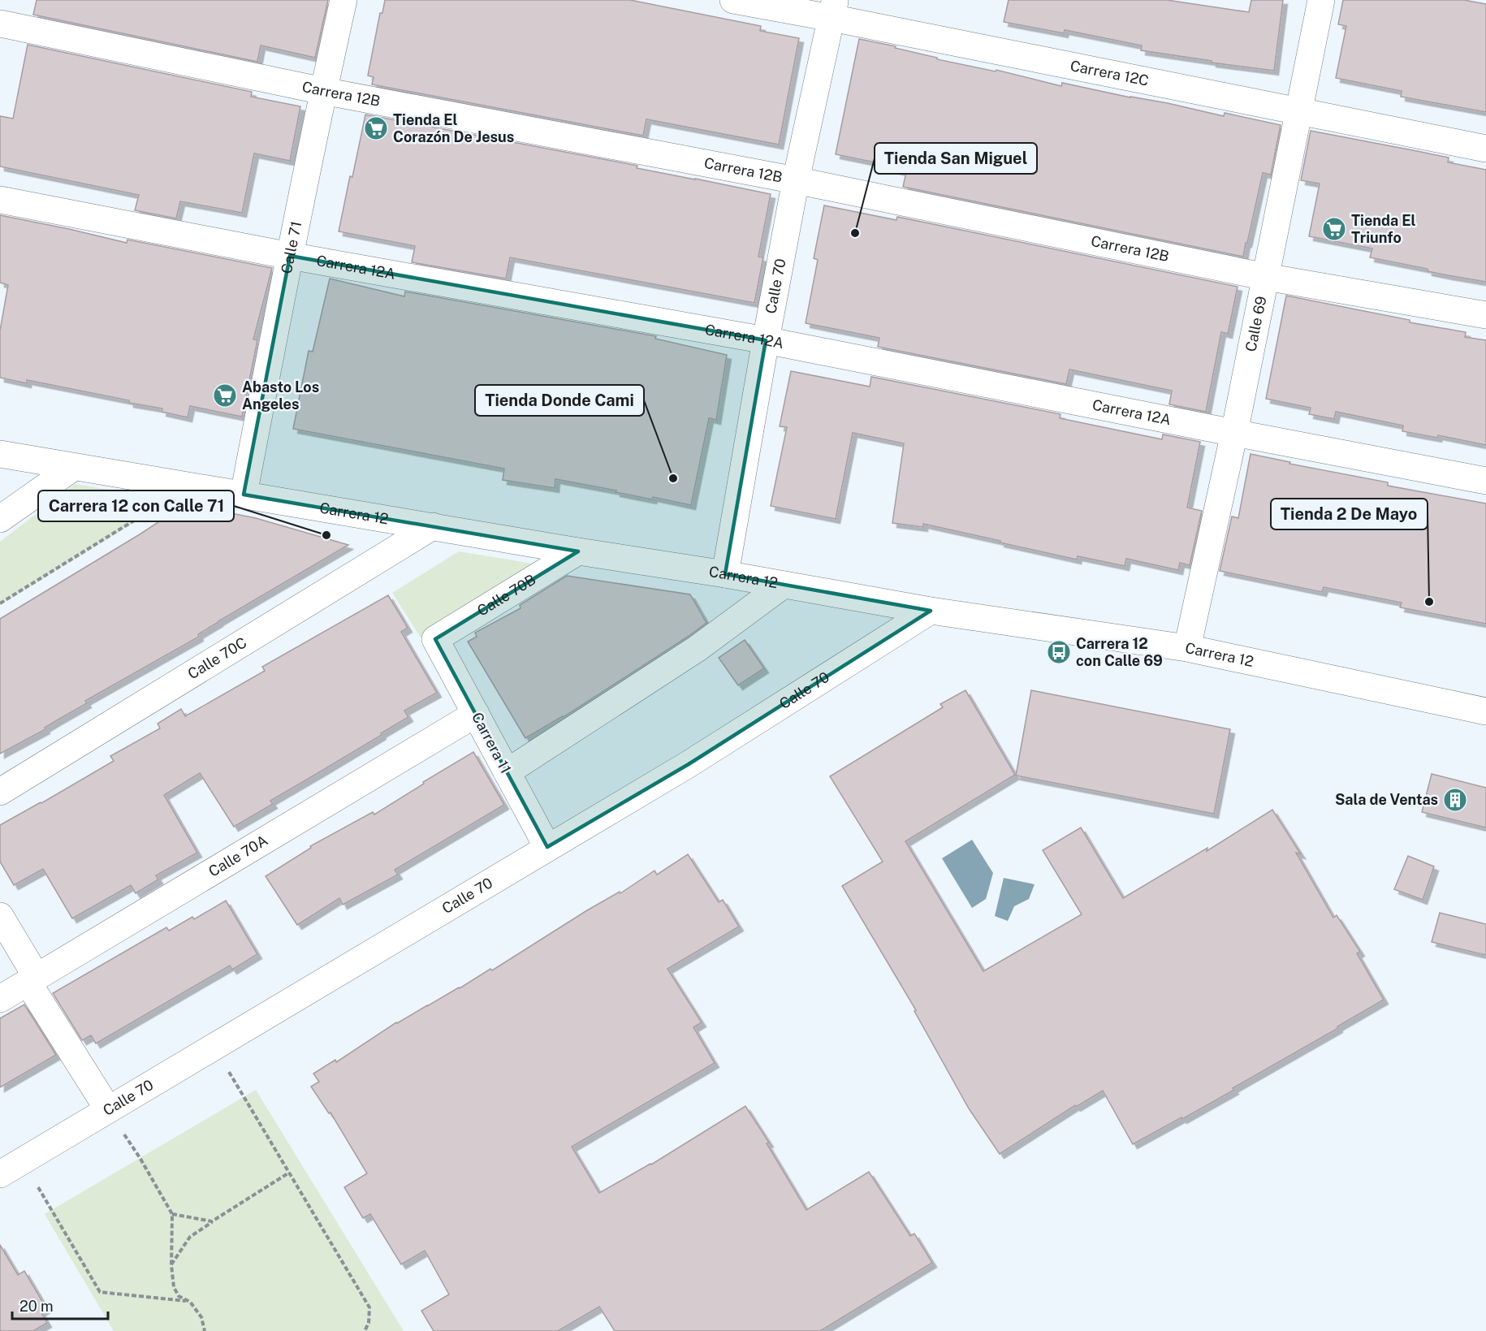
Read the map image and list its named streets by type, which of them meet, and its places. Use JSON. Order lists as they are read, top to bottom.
{
  "streets": {
    "street": [
      "Carrera 12C",
      "Carrera 12B",
      "Calle 71",
      "Carrera 12A",
      "Calle 70",
      "Calle 69",
      "Carrera 12",
      "Calle 70B",
      "Calle 70C",
      "Carrera 11",
      "Calle 70A"
    ]
  },
  "crossings": [
    ["Carrera 12C", "Calle 70"],
    ["Carrera 12C", "Calle 69"],
    ["Carrera 12B", "Calle 71"],
    ["Carrera 12B", "Calle 70"],
    ["Carrera 12B", "Calle 69"],
    ["Calle 71", "Carrera 12A"],
    ["Calle 71", "Carrera 12"],
    ["Carrera 12A", "Calle 70"],
    ["Carrera 12A", "Calle 69"],
    ["Calle 70", "Carrera 12"],
    ["Calle 70", "Carrera 11"],
    ["Calle 69", "Carrera 12"],
    ["Carrera 12", "Calle 70B"],
    ["Carrera 12", "Calle 70C"],
    ["Calle 70B", "Carrera 11"],
    ["Carrera 11", "Calle 70A"]
  ],
  "places": {
    "supermarket": ["Tienda El Corazón De Jesus", "Tienda El Triunfo", "Abasto Los Angeles"],
    "other": [
      "Tienda San Miguel",
      "Tienda Donde Cami",
      "Carrera 12 con Calle 71",
      "Tienda 2 De Mayo"
    ],
    "bus stop": ["Carrera 12 con Calle 69"],
    "building": ["Sala de Ventas"]
  },
  "scale_bar": "20 m"
}
